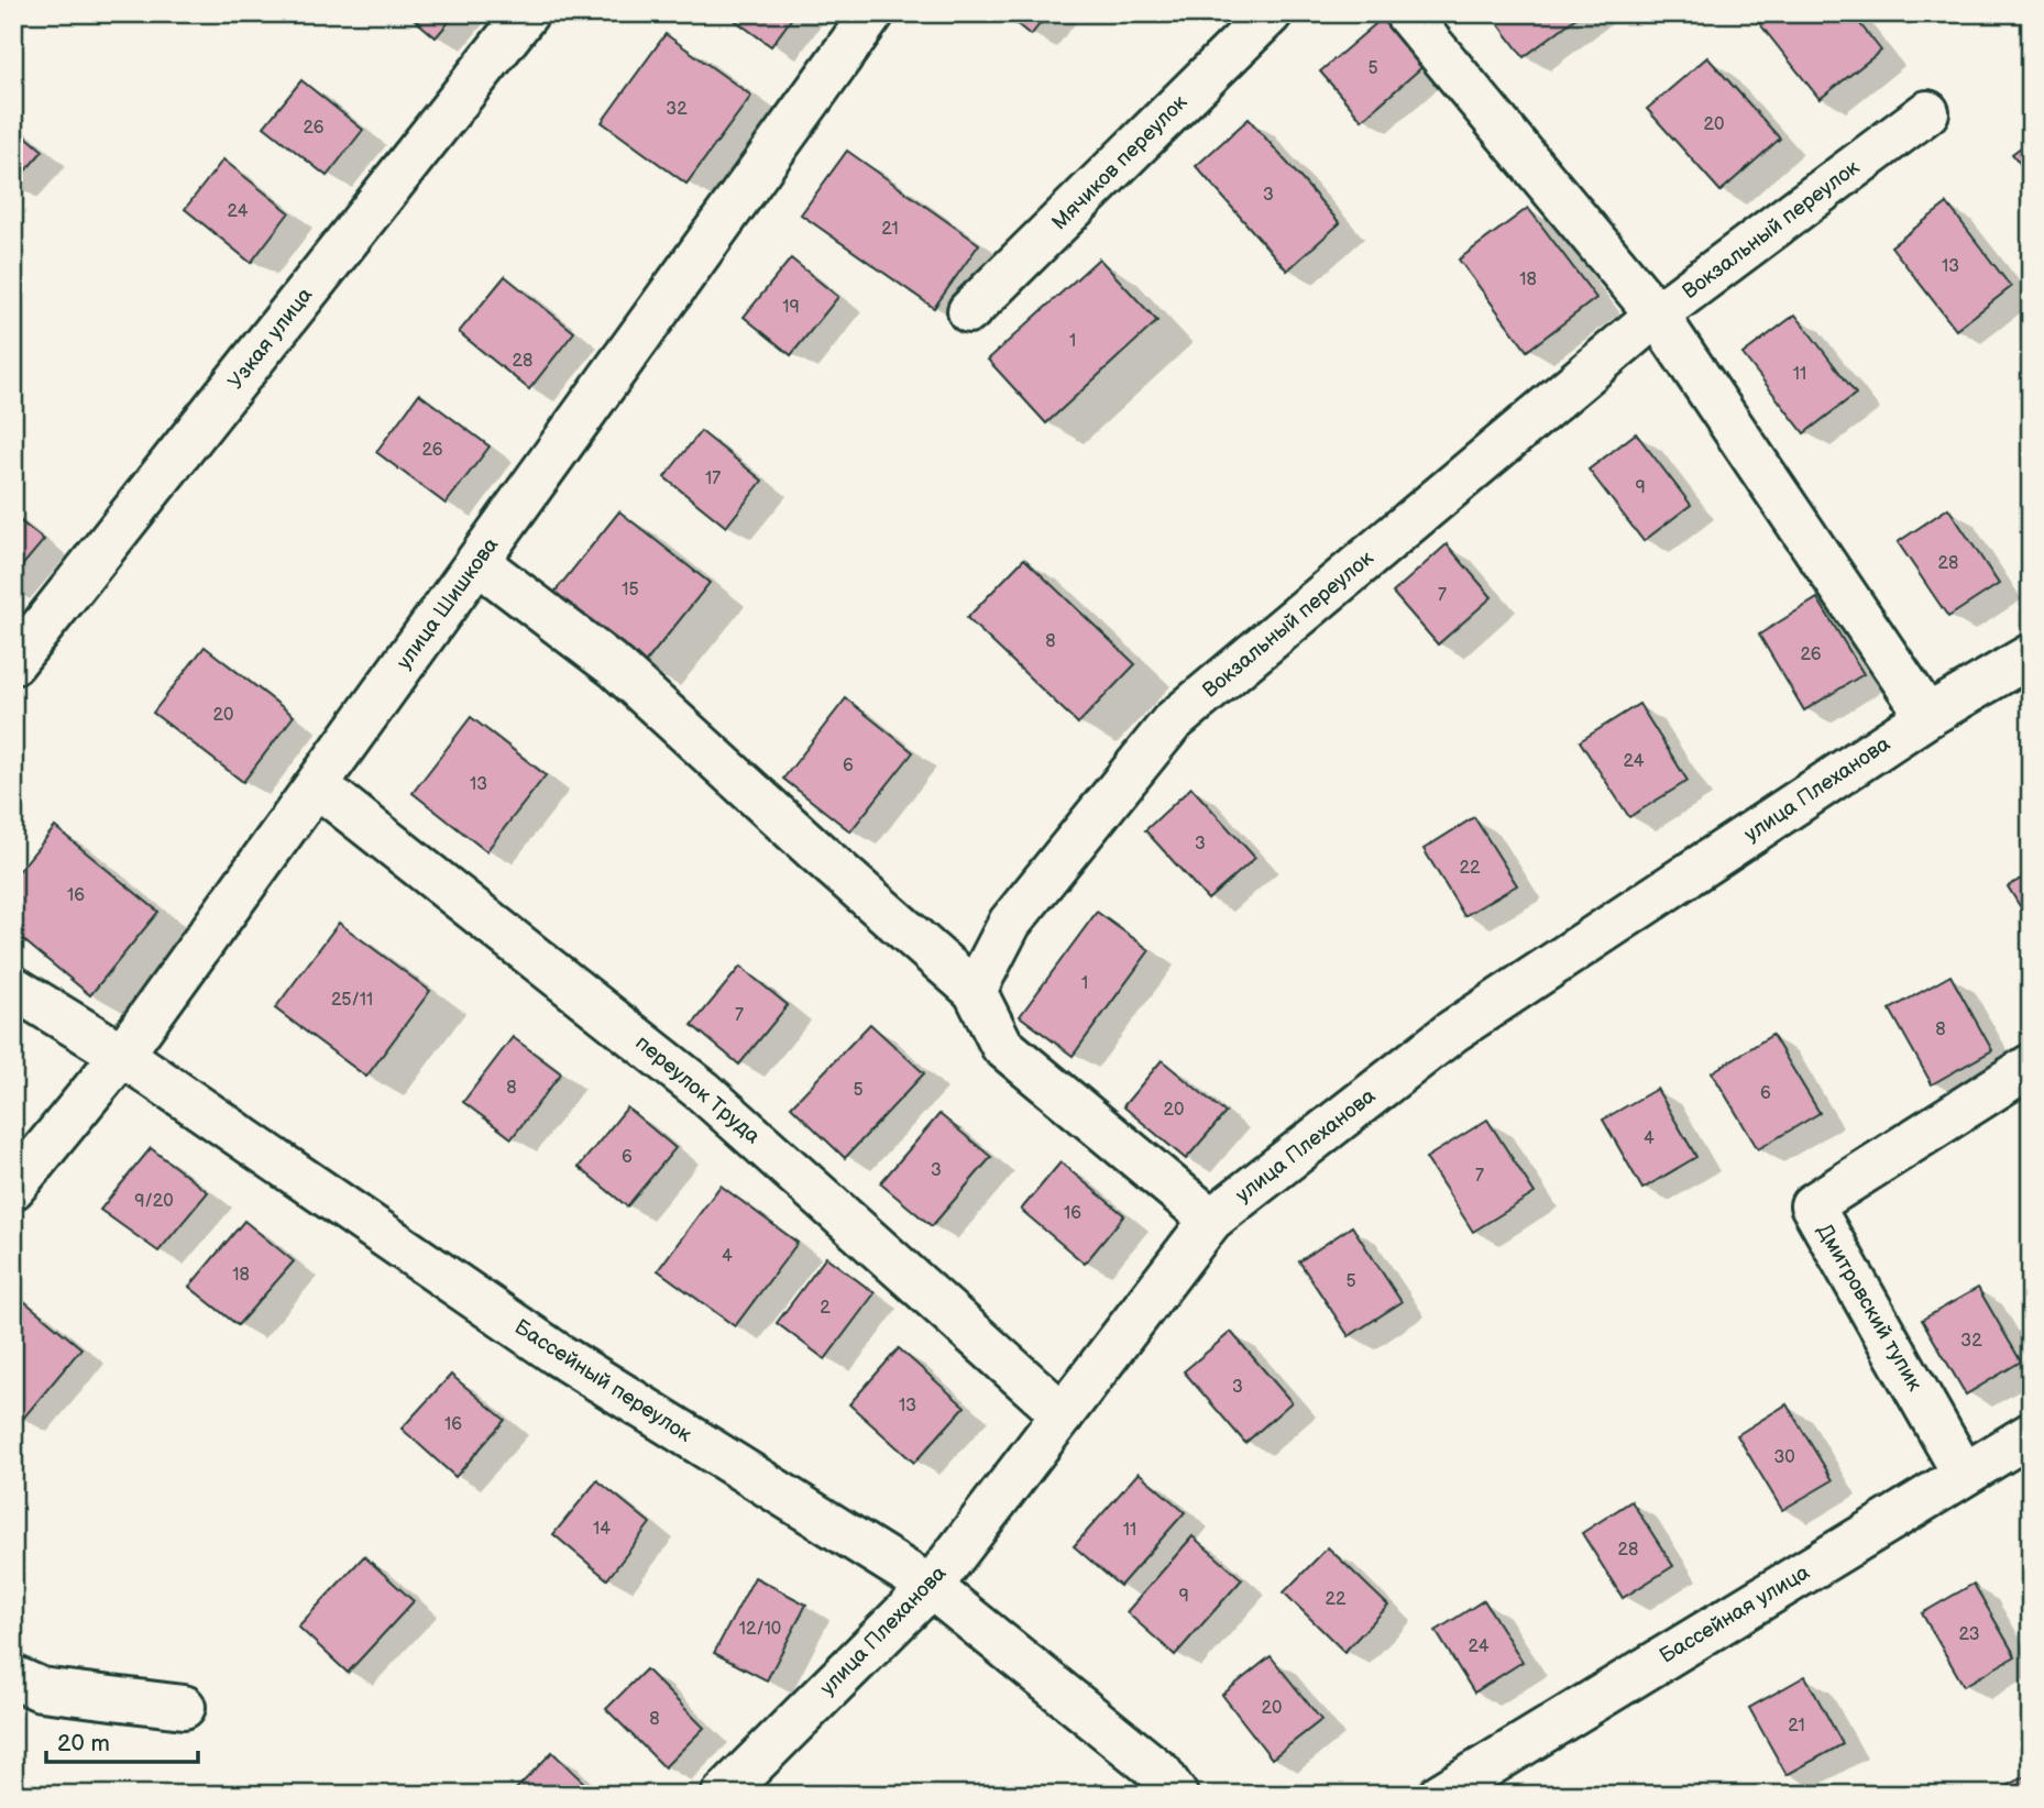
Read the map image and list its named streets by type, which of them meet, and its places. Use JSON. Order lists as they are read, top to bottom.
{
  "streets": {
    "street": [
      "Мячиков переулок",
      "Вокзальный переулок",
      "Узкая улица",
      "улица Шишкова",
      "улица Плеханова",
      "переулок Труда",
      "Дмитровский тупик",
      "Бассейный переулок",
      "Бассейная улица"
    ]
  },
  "crossings": [
    ["улица Шишкова", "переулок Труда"],
    ["улица Шишкова", "Бассейный переулок"],
    ["улица Плеханова", "переулок Труда"],
    ["улица Плеханова", "Бассейный переулок"],
    ["Дмитровский тупик", "Бассейная улица"]
  ],
  "house_numbers": [
    "5",
    "32",
    "20",
    "26",
    "3",
    "24",
    "21",
    "13",
    "18",
    "19",
    "1",
    "28",
    "11",
    "26",
    "17",
    "9",
    "28",
    "15",
    "7",
    "8",
    "26",
    "20",
    "24",
    "6",
    "13",
    "3",
    "22",
    "16",
    "1",
    "25/11",
    "7",
    "8",
    "8",
    "5",
    "6",
    "20",
    "4",
    "6",
    "3",
    "7",
    "9/20",
    "16",
    "4",
    "18",
    "5",
    "2",
    "32",
    "3",
    "13",
    "16",
    "30",
    "14",
    "11",
    "28",
    "9",
    "22",
    "12/10",
    "23",
    "24",
    "20",
    "8",
    "21"
  ],
  "scale_bar": "20 m"
}
